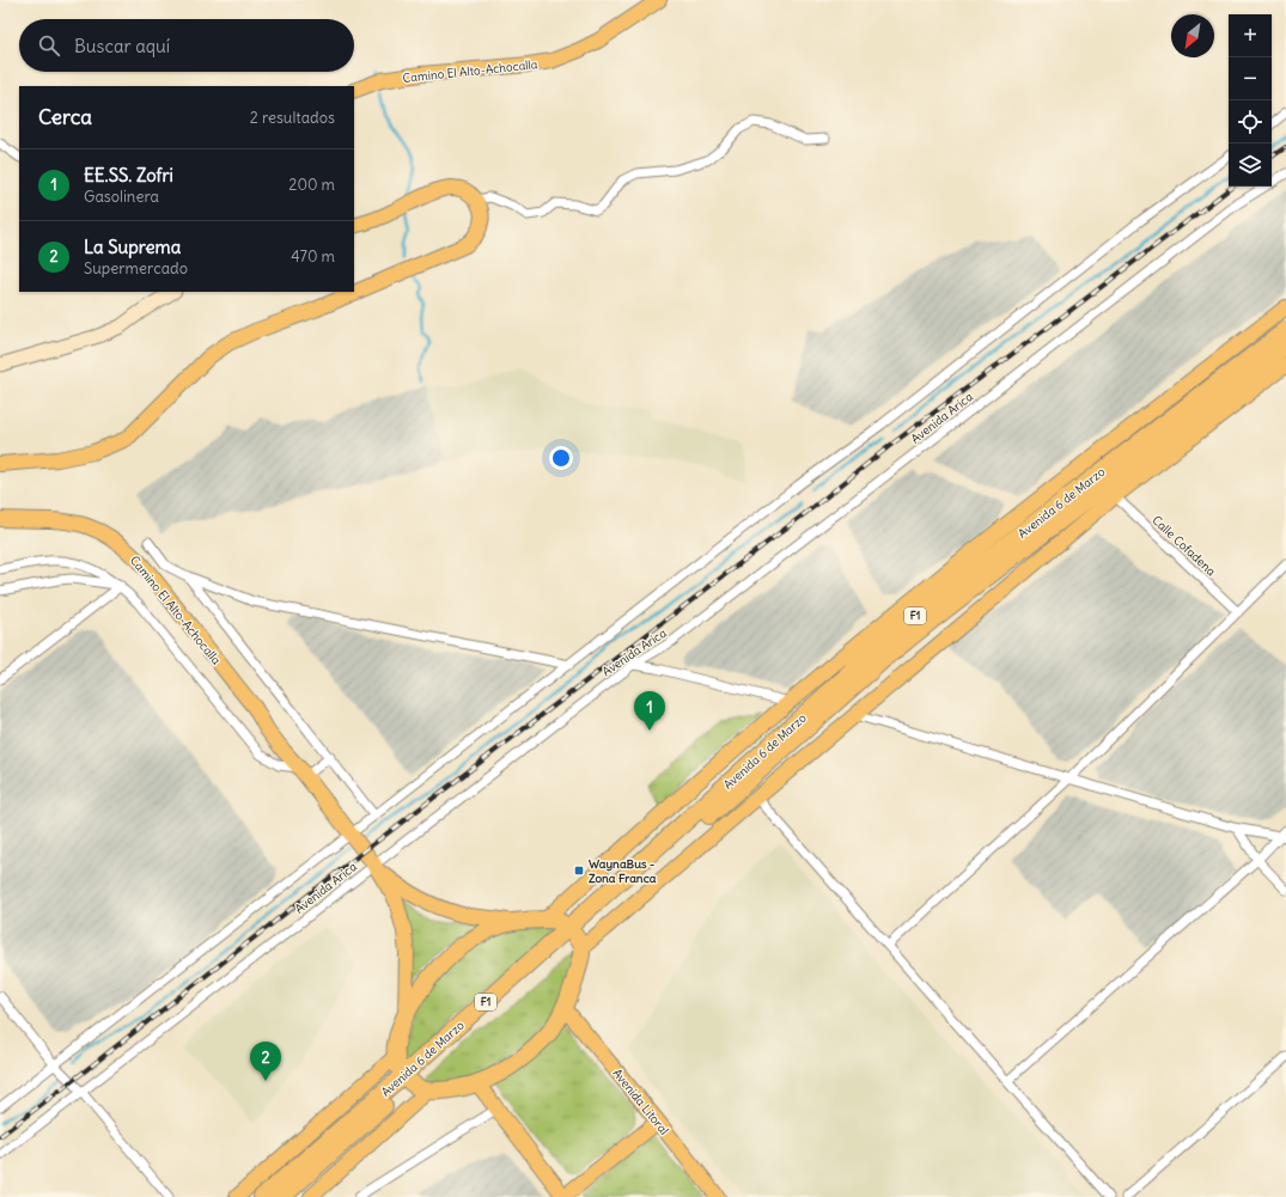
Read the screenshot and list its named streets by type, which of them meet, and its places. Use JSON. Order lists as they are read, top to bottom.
{
  "streets": {
    "highway": ["Avenida 6 de Marzo", "F1"],
    "main road": ["Camino El Alto-Achocalla", "Avenida Litoral"],
    "street": ["Avenida Arica", "Calle Cofadena"]
  },
  "crossings": [
    ["Camino El Alto-Achocalla", "Avenida Arica"],
    ["Avenida 6 de Marzo", "Calle Cofadena"]
  ],
  "places": {
    "transit": ["WaynaBus - Zona Franca"]
  },
  "north": "bottom left",
  "page": {
    "map_buttons": ["+", "−"],
    "search": "Buscar aquí",
    "heading": ["Cerca", "2 resultados"],
    "list": [
      {
        "mark": "1",
        "name": "EE.SS. Zofri",
        "note": "Gasolinera",
        "value": "200 m"
      },
      {
        "mark": "2",
        "name": "La Suprema",
        "note": "Supermercado",
        "value": "470 m"
      }
    ],
    "pins": ["1", "2"]
  }
}
